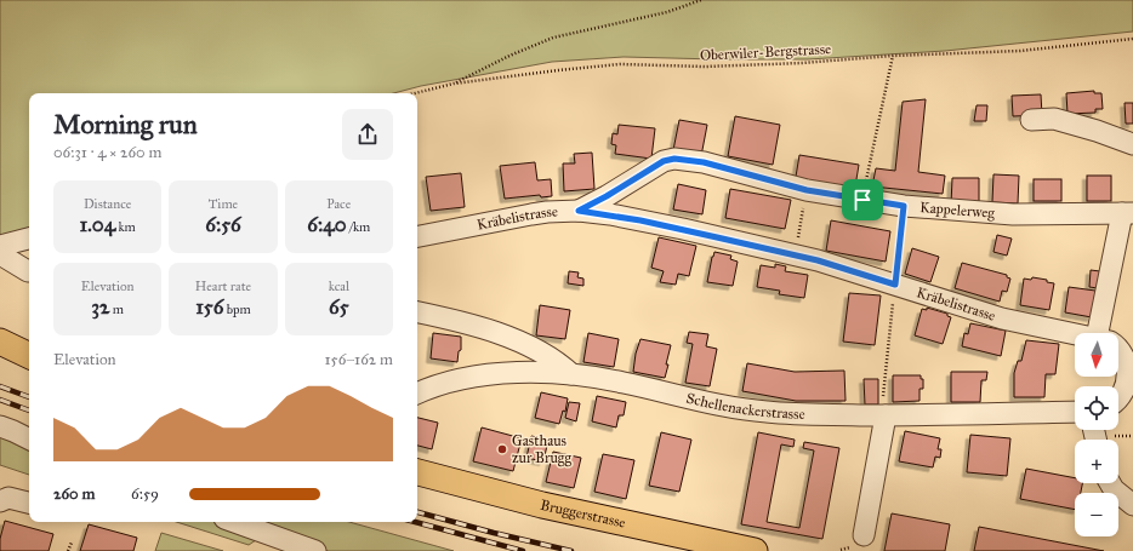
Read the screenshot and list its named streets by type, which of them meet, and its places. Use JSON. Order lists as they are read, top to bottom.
{
  "streets": {
    "main road": ["Bruggerstrasse"],
    "street": ["Kappelerweg", "Kräbelistrasse", "Schellenackerstrasse"],
    "path": ["Oberwiler-Bergstrasse"]
  },
  "crossings": [
    ["Kappelerweg", "Kräbelistrasse"]
  ],
  "places": ["Gasthaus zur Brugg"],
  "north": "bottom",
  "page": {
    "heading": ["Morning run", "06:31 · 4 × 260 m"],
    "stats": [
      ["Distance", "1.04 km"],
      ["Time", "6:56"],
      ["Pace", "6:40 /km"],
      ["Elevation", "32 m"],
      ["Heart rate", "156 bpm"],
      ["kcal", "65"]
    ],
    "map_buttons": ["+", "−"],
    "chart": ["Elevation", "156–162 m"],
    "list": [
      {
        "name": "260 m",
        "note": "6:59"
      }
    ]
  }
}
